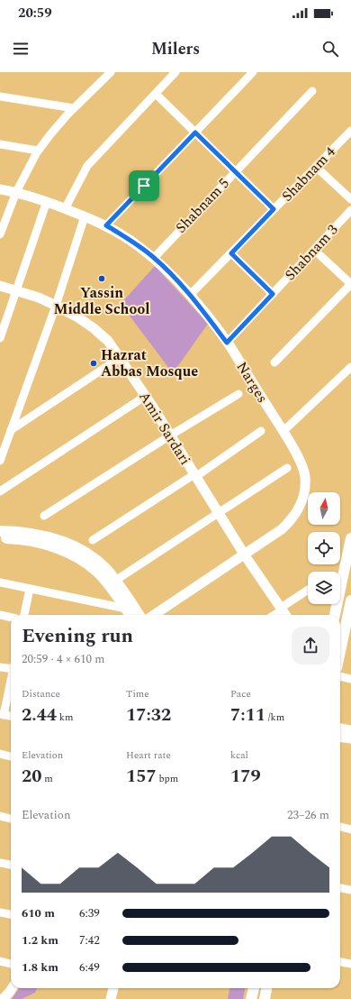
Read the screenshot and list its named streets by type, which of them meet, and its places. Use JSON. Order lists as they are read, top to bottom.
{
  "streets": {
    "street": [
      "Shabnam 4",
      "Shabnam 5",
      "Shabnam 3",
      "Narges",
      "Amir Sardari"
    ]
  },
  "crossings": [
    ["Shabnam 4", "Narges"],
    ["Shabnam 5", "Narges"],
    ["Shabnam 3", "Narges"],
    ["Narges", "Amir Sardari"]
  ],
  "places": ["Yassin Middle School", "Hazrat Abbas Mosque"],
  "north": "top",
  "page": {
    "status": "20:59",
    "header": "Milers",
    "heading": ["Evening run", "20:59 · 4 × 610 m"],
    "stats": [
      ["Distance", "2.44 km"],
      ["Time", "17:32"],
      ["Pace", "7:11 /km"],
      ["Elevation", "20 m"],
      ["Heart rate", "157 bpm"],
      ["kcal", "179"]
    ],
    "chart": ["Elevation", "23–26 m"],
    "list": [
      {
        "name": "610 m",
        "note": "6:39"
      },
      {
        "name": "1.2 km",
        "note": "7:42"
      },
      {
        "name": "1.8 km",
        "note": "6:49"
      }
    ]
  }
}
